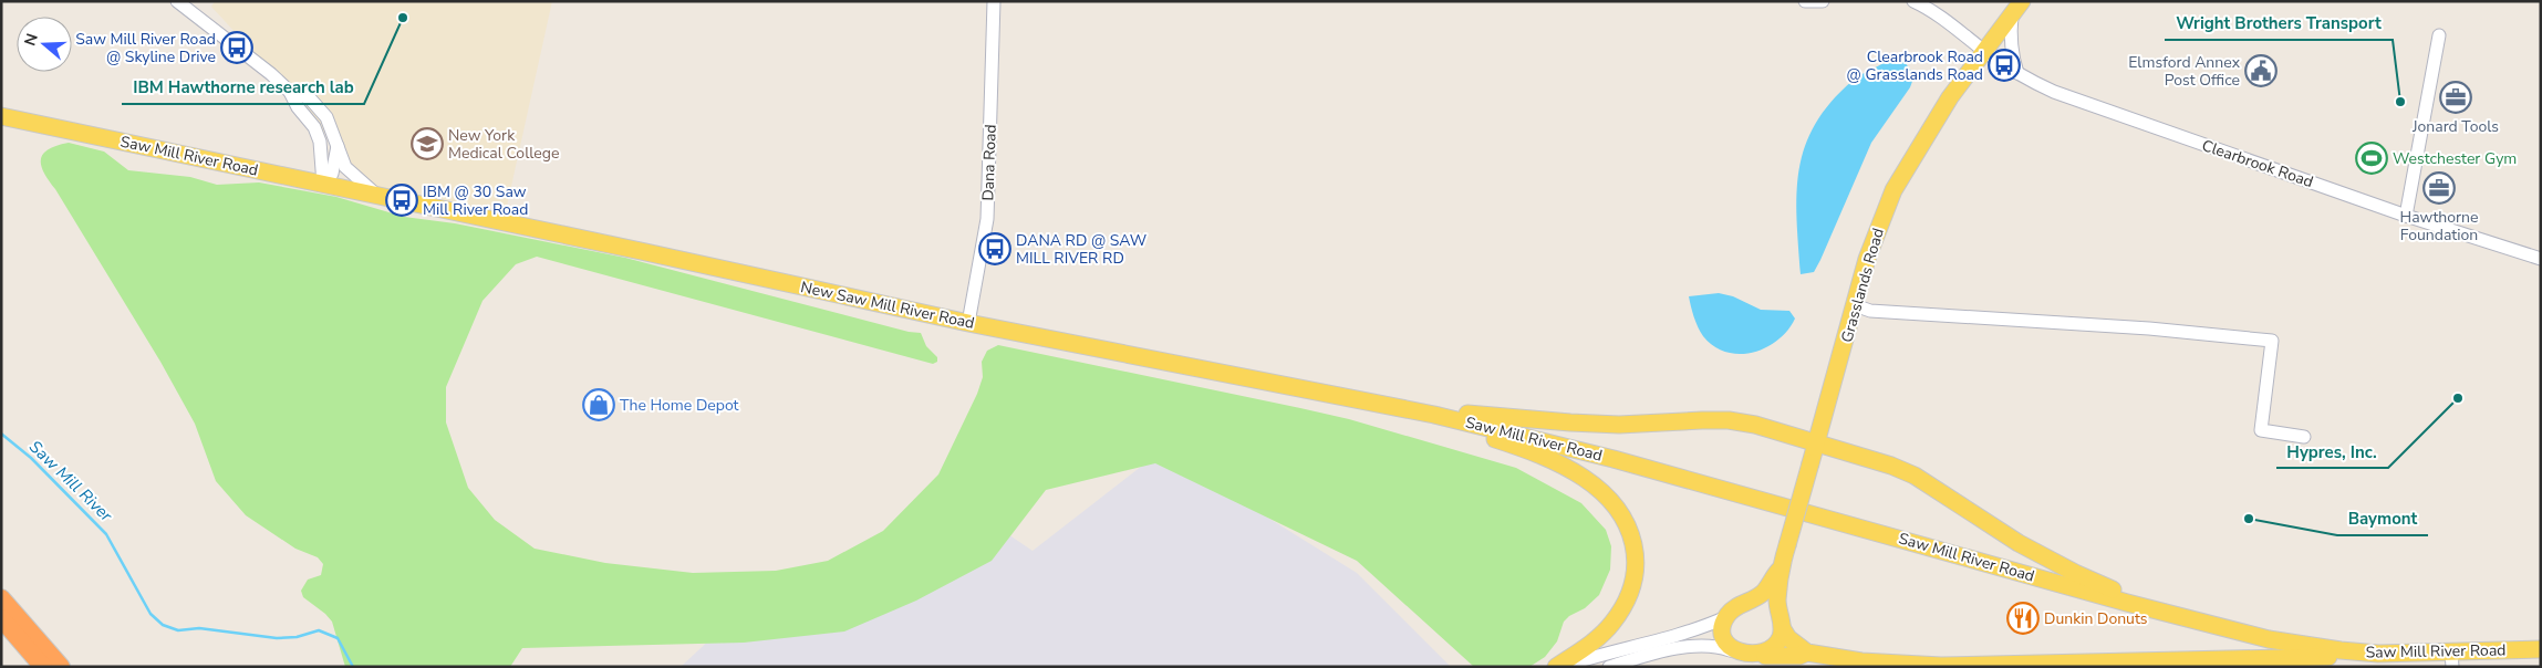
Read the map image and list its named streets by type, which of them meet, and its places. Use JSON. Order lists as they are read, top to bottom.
{
  "streets": {
    "main road": ["Saw Mill River Road", "Grasslands Road", "New Saw Mill River Road"],
    "street": ["Dana Road", "Clearbrook Road"]
  },
  "crossings": [
    ["Saw Mill River Road", "New Saw Mill River Road"],
    ["Dana Road", "New Saw Mill River Road"],
    ["Clearbrook Road", "Grasslands Road"]
  ],
  "water": ["Saw Mill River"],
  "places": {
    "other": [
      "IBM Hawthorne research lab",
      "Wright Brothers Transport",
      "Hypres, Inc.",
      "Baymont"
    ],
    "bus stop": [
      "Saw Mill River Road @ Skyline Drive",
      "Clearbrook Road @ Grasslands Road",
      "IBM @ 30 Saw Mill River Road",
      "DANA RD @ SAW MILL RIVER RD"
    ],
    "public building": ["Elmsford Annex Post Office"],
    "office": ["Jonard Tools", "Hawthorne Foundation"],
    "school or university": ["New York Medical College"],
    "sports": ["Westchester Gym"],
    "shop": ["The Home Depot"],
    "restaurant": ["Dunkin Donuts"]
  },
  "north": "left"
}
